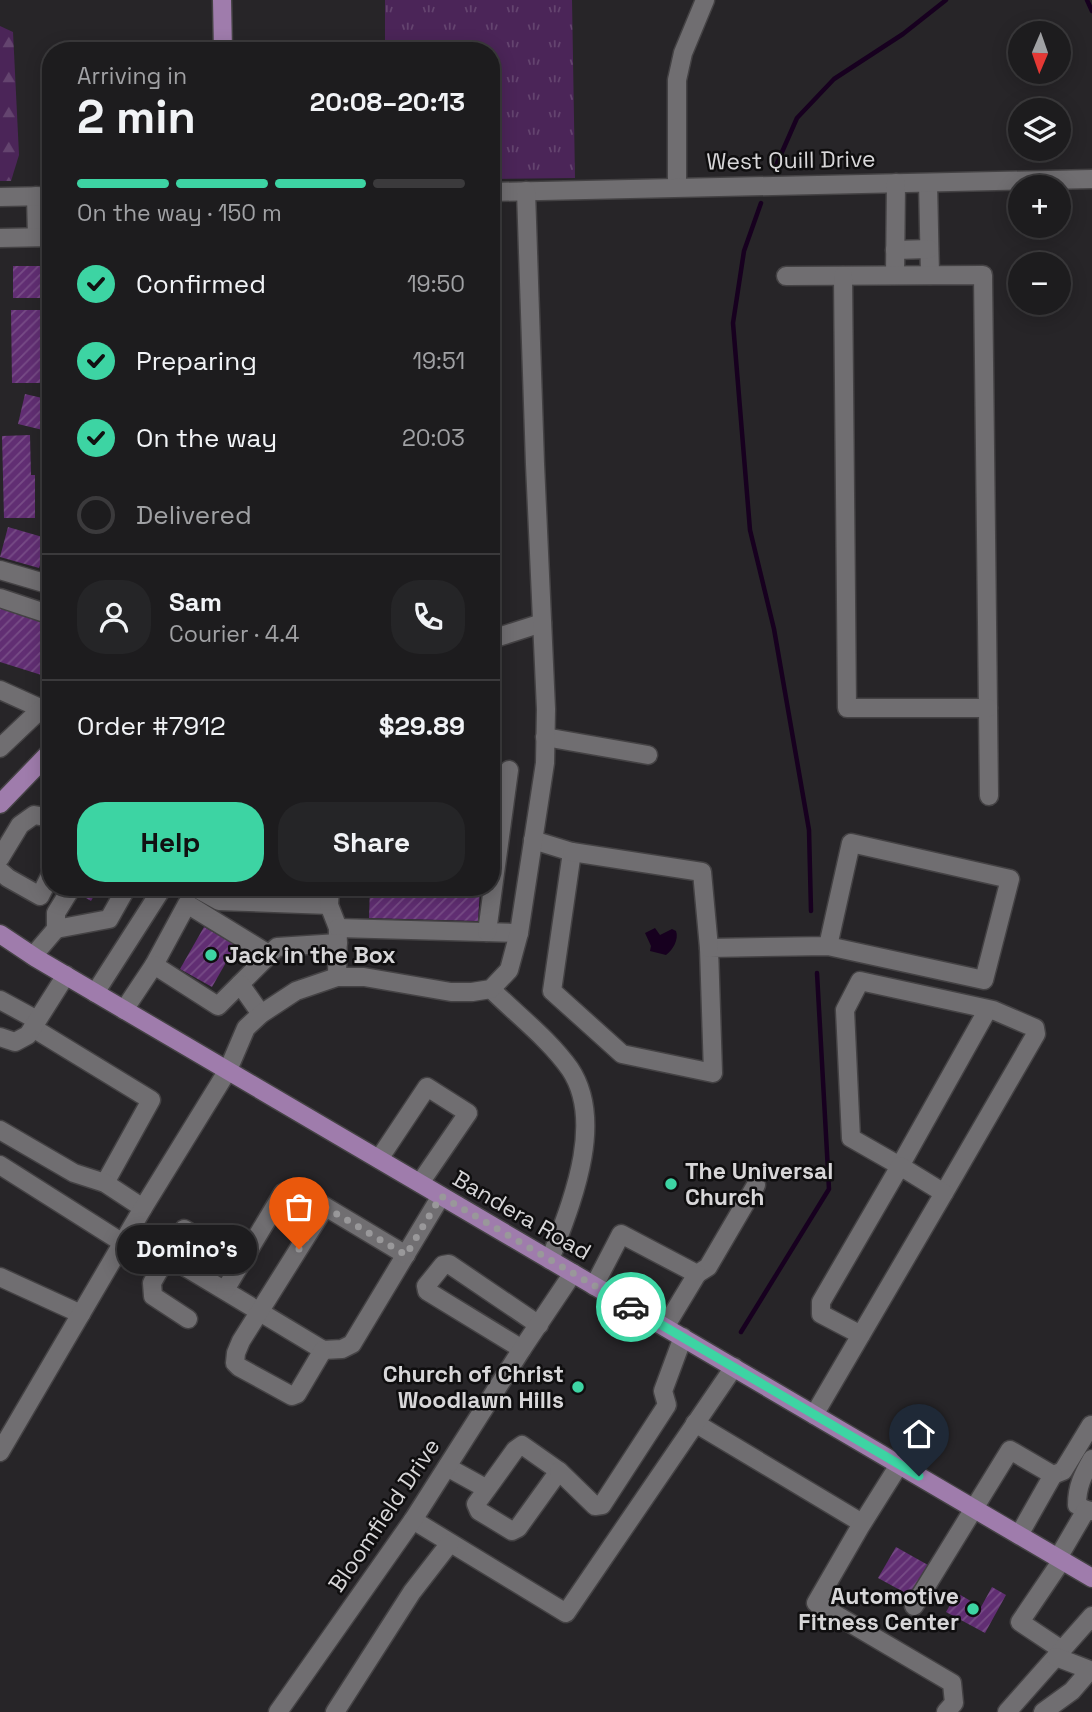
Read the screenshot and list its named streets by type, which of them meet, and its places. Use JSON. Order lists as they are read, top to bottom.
{
  "streets": {
    "main road": ["Bandera Road"],
    "street": ["West Quill Drive", "Bloomfield Drive"]
  },
  "crossings": [
    ["Bandera Road", "Bloomfield Drive"]
  ],
  "places": [
    "Jack in the Box",
    "The Universal Church",
    "Domino's",
    "Church of Christ Woodlawn Hills",
    "Automotive Fitness Center"
  ],
  "north": "bottom",
  "page": {
    "map_buttons": ["+", "−"],
    "heading": ["2 min", "Arriving in", "20:08–20:13"],
    "panel": [
      "Sam",
      "Courier · 4.4",
      "Order #7912",
      "$29.89"
    ],
    "bar": "On the way · 150 m",
    "list": [
      ["Confirmed", "19:50"],
      ["Preparing", "19:51"],
      ["On the way", "20:03"],
      "Delivered"
    ],
    "buttons": ["Help", "Share"],
    "bubble": "Domino's"
  }
}
